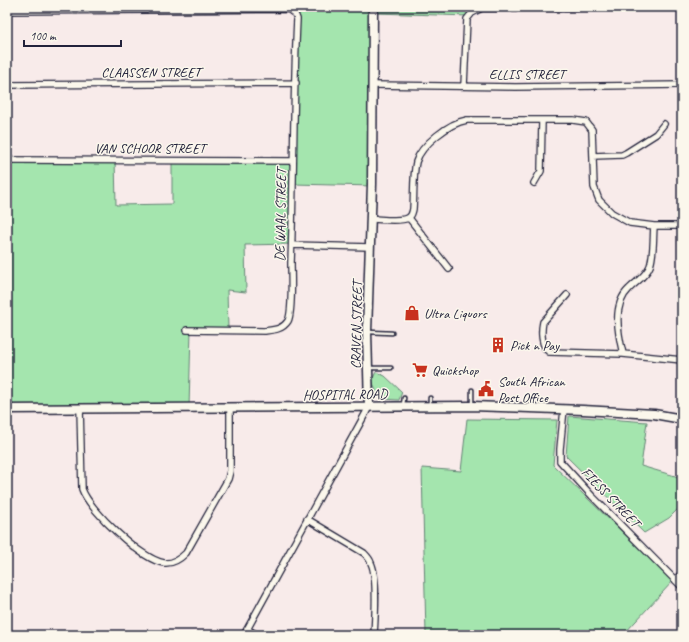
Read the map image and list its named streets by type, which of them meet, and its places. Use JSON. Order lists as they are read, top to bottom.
{
  "streets": {
    "main road": ["CRAVEN STREET", "HOSPITAL ROAD"],
    "street": [
      "CLAASSEN STREET",
      "ELLIS STREET",
      "VAN SCHOOR STREET",
      "DE WAAL STREET",
      "FIESS STREET"
    ]
  },
  "crossings": [
    ["CLAASSEN STREET", "DE WAAL STREET"],
    ["ELLIS STREET", "CRAVEN STREET"],
    ["VAN SCHOOR STREET", "DE WAAL STREET"],
    ["CRAVEN STREET", "HOSPITAL ROAD"],
    ["HOSPITAL ROAD", "FIESS STREET"]
  ],
  "places": {
    "shop": ["Ultra Liquors"],
    "building": ["Pick n Pay"],
    "supermarket": ["Quickshop"],
    "public building": ["South African Post Office"]
  },
  "scale_bar": "100 m"
}
